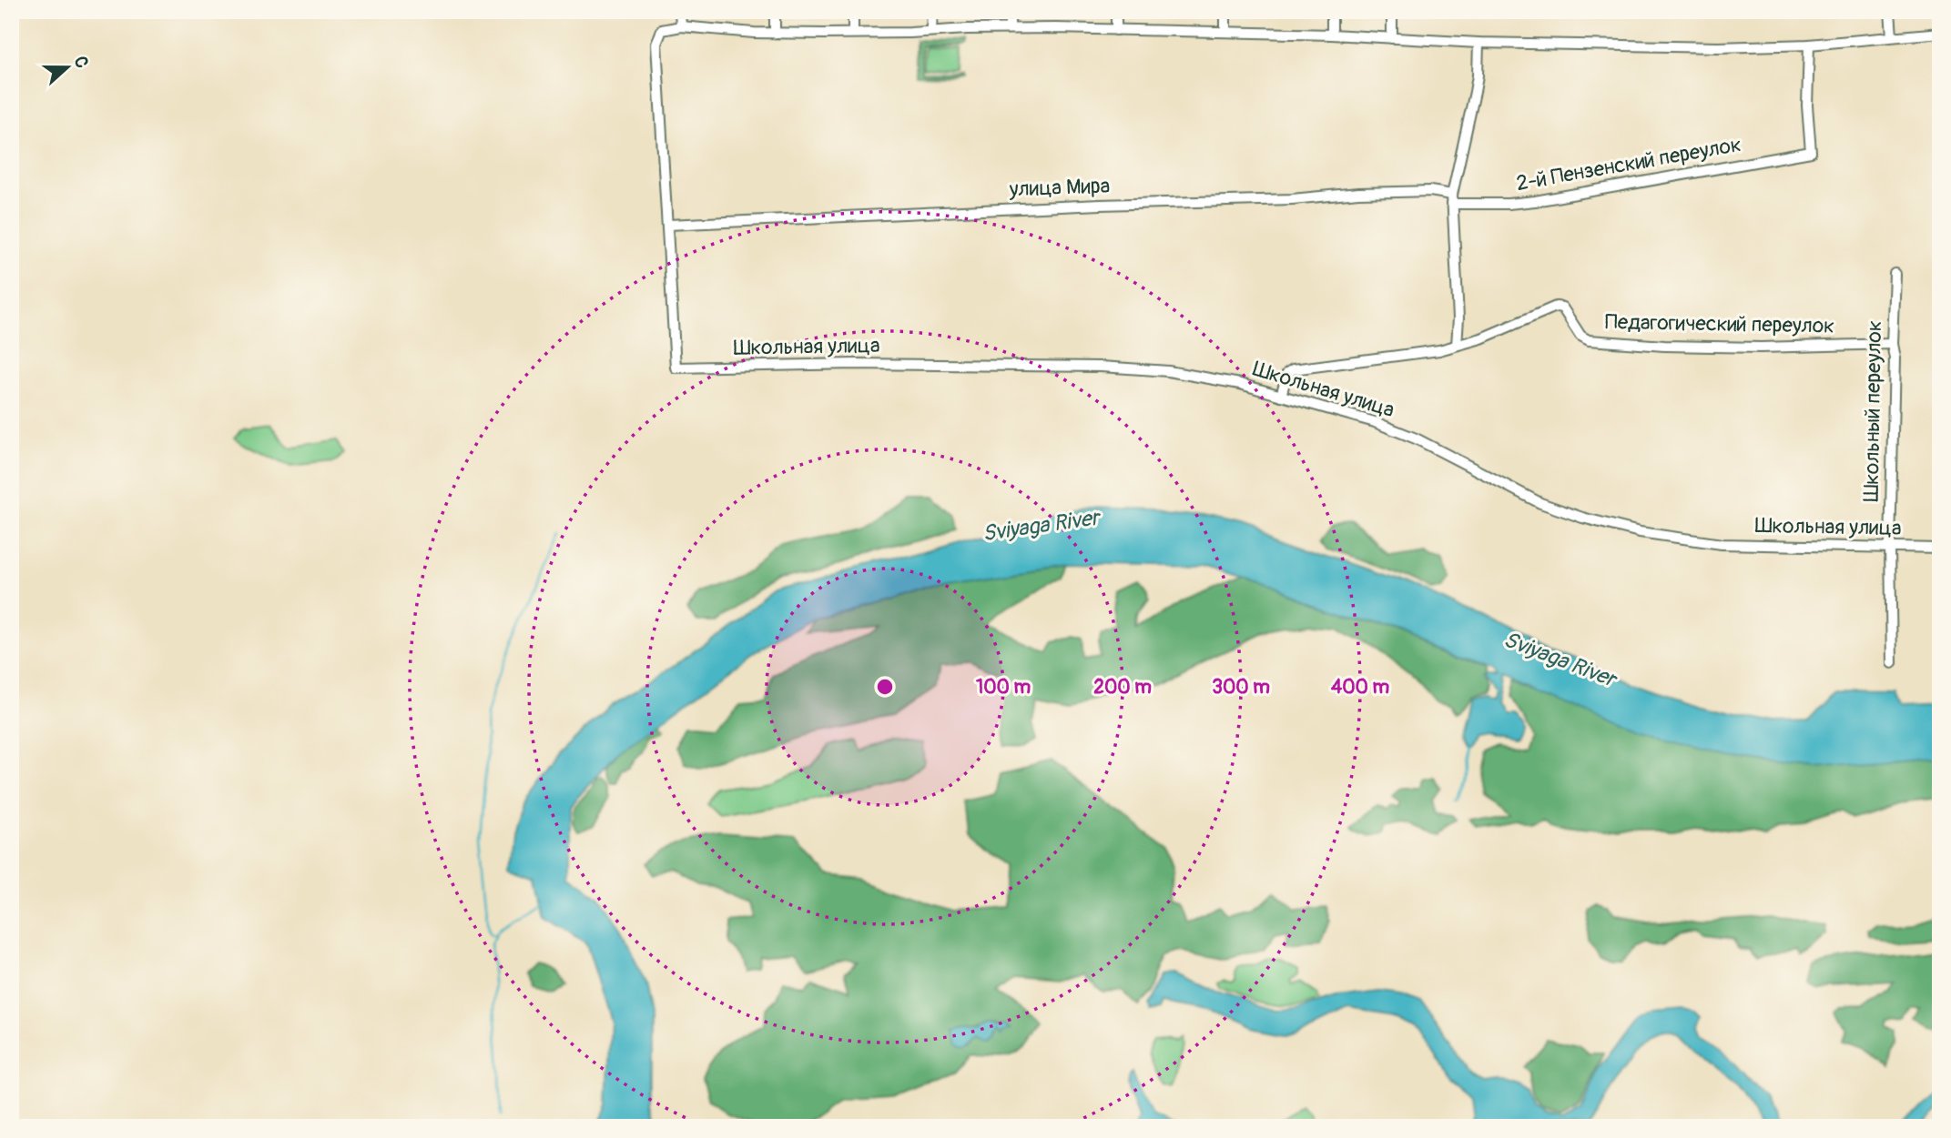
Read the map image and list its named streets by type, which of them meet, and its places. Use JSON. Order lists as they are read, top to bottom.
{
  "streets": {
    "street": [
      "2-й Пензенский переулок",
      "улица Мира",
      "Педагогический переулок",
      "Школьная улица",
      "Школьный переулок"
    ]
  },
  "crossings": [
    ["2-й Пензенский переулок", "улица Мира"],
    ["улица Мира", "Школьная улица"],
    ["Педагогический переулок", "Школьный переулок"],
    ["Школьная улица", "Школьный переулок"]
  ],
  "water": ["Sviyaga River"],
  "north": "right",
  "rings": [
    "100 m",
    "200 m",
    "300 m",
    "400 m"
  ]
}
